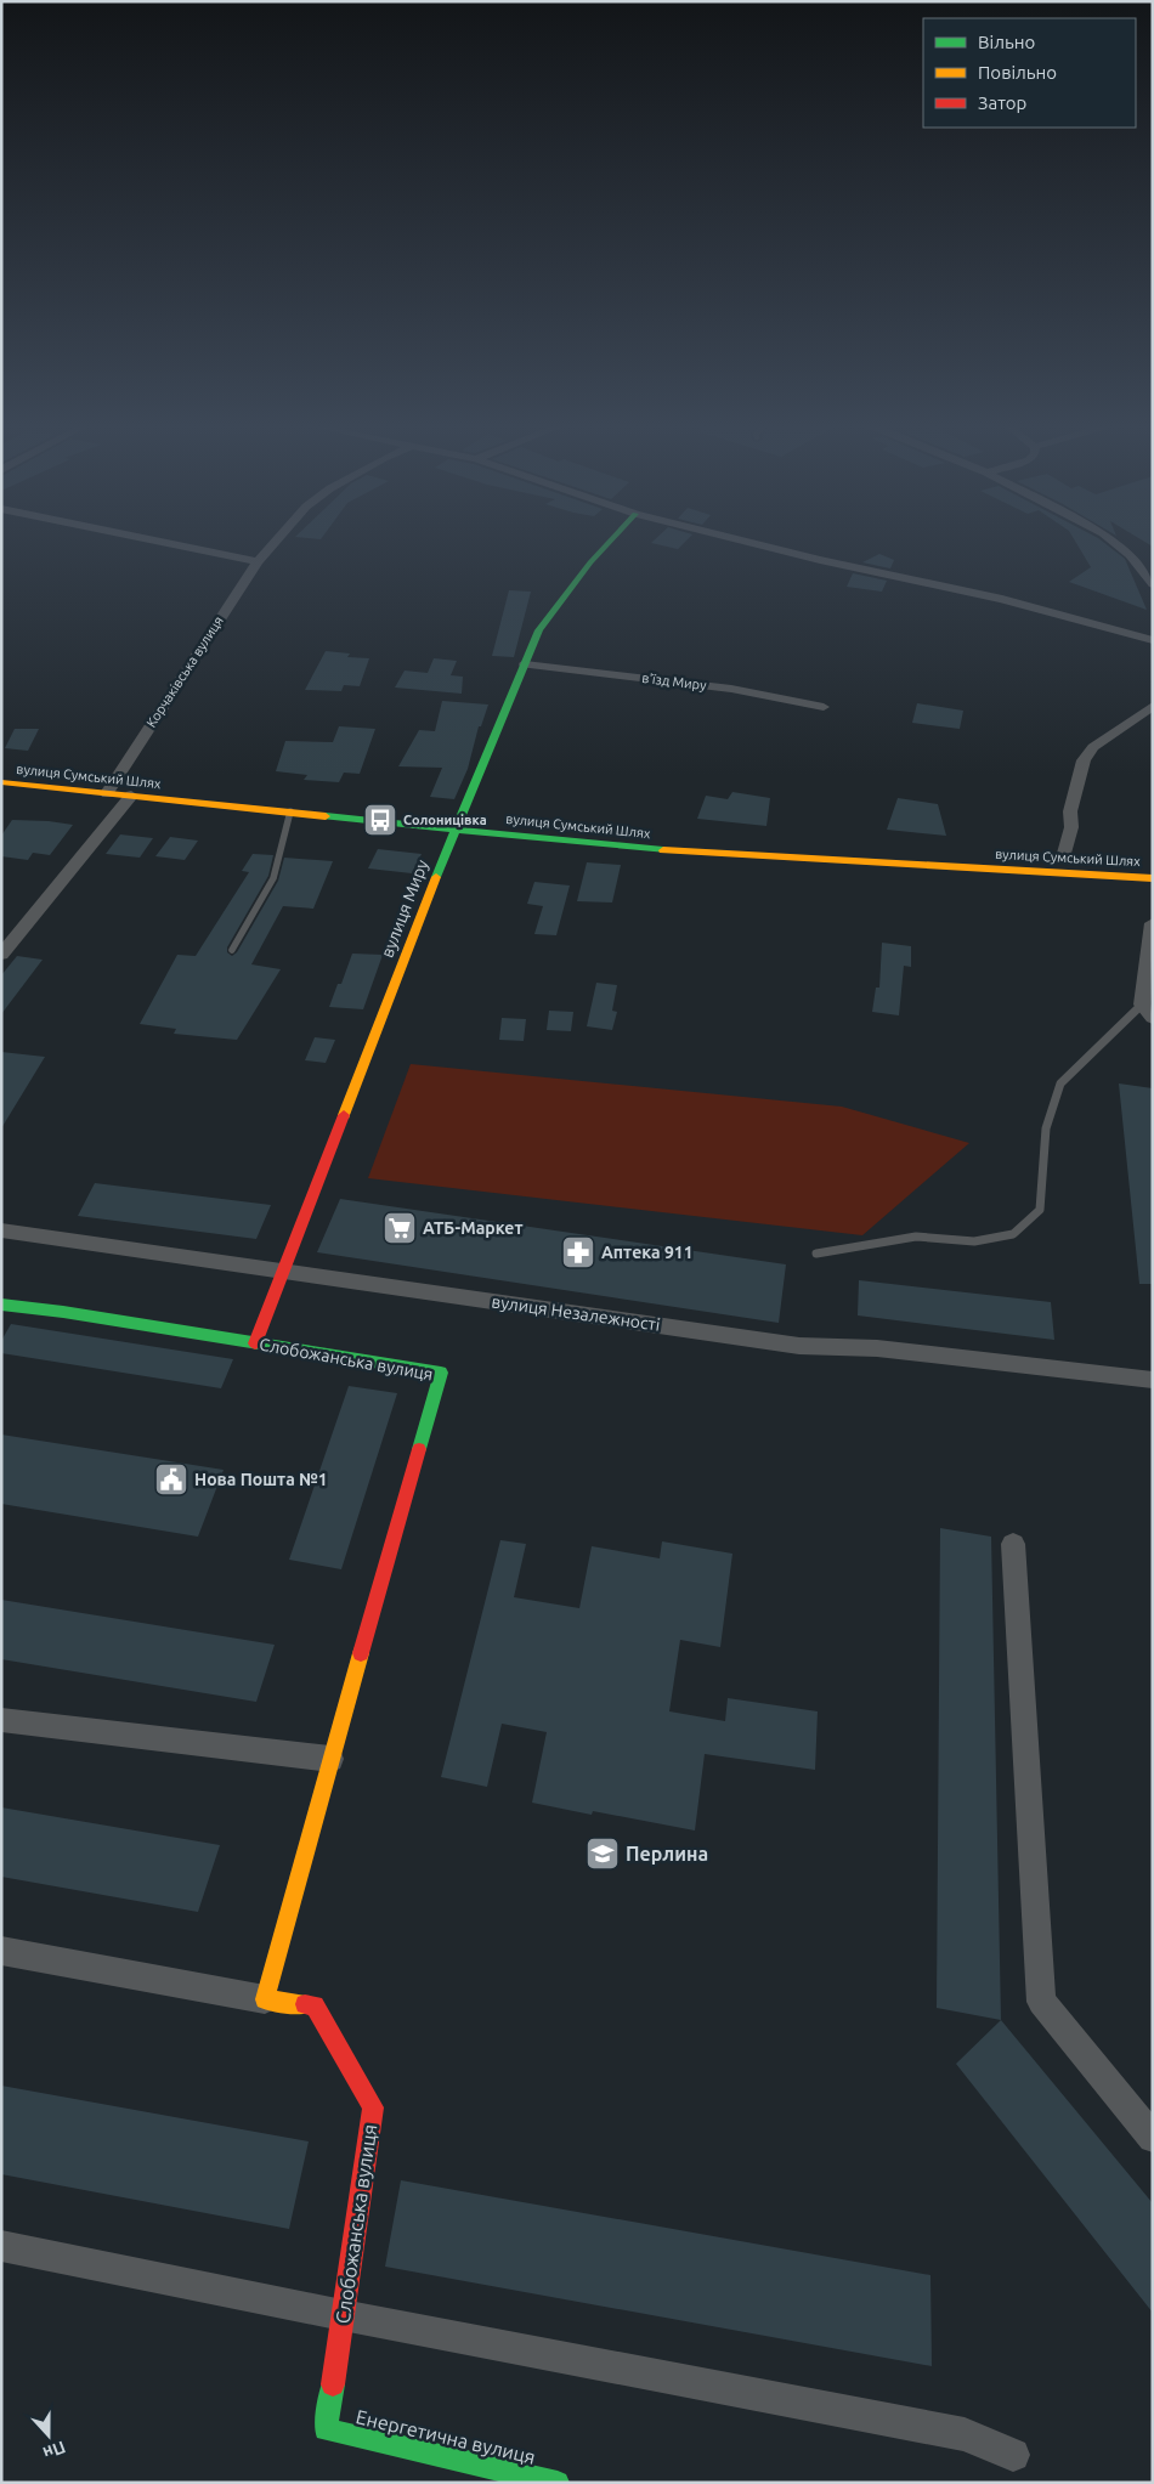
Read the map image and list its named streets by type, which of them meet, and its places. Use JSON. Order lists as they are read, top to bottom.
{
  "streets": {
    "street": [
      "Корчаківська вулиця",
      "в'їзд Миру",
      "вулиця Сумський Шлях",
      "вулиця Миру",
      "вулиця Незалежності",
      "Слобожанська вулиця",
      "Енергетична вулиця"
    ]
  },
  "crossings": [
    ["Корчаківська вулиця", "вулиця Сумський Шлях"],
    ["в'їзд Миру", "вулиця Миру"],
    ["вулиця Сумський Шлях", "вулиця Миру"],
    ["вулиця Миру", "вулиця Незалежності"],
    ["вулиця Миру", "Слобожанська вулиця"],
    ["Слобожанська вулиця", "Енергетична вулиця"]
  ],
  "places": {
    "bus stop": ["Солоницівка"],
    "supermarket": ["АТБ-Маркет"],
    "pharmacy": ["Аптека 911"],
    "public building": ["Нова Пошта №1"],
    "school or university": ["Перлина"]
  },
  "legend": ["Вільно", "Повільно", "Затор"],
  "north": "bottom"
}
